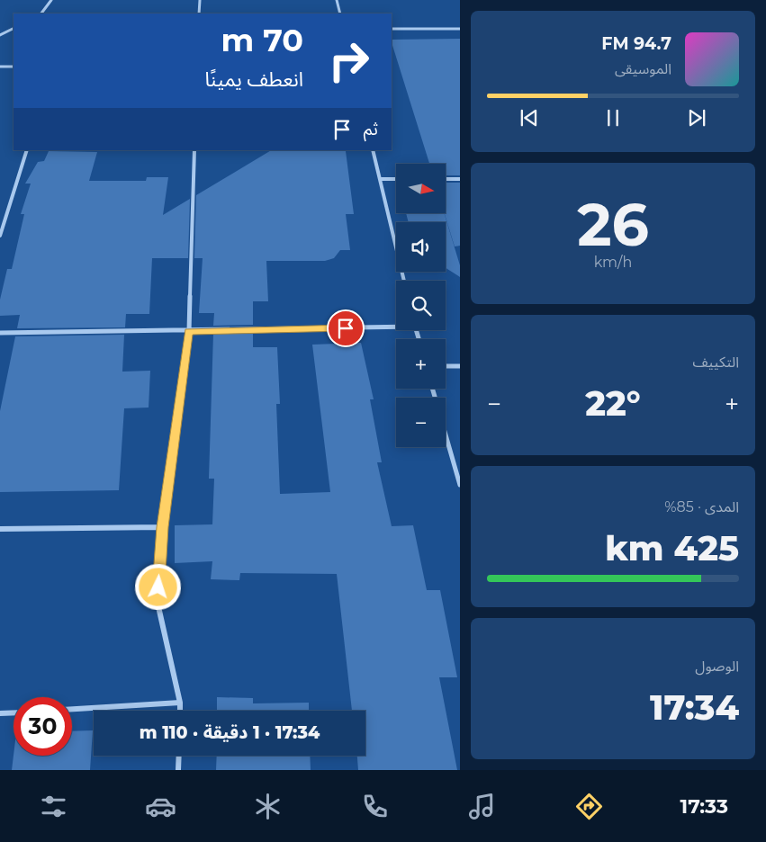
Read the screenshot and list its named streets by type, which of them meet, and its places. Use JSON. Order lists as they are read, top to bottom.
{
  "north": "right",
  "page": {
    "turn": ["70 m", "انعطف يمينًا"],
    "song": ["94.7 FM", "الموسيقى"],
    "then": "ثم",
    "tile": [
      ["26", "km/h"],
      "التكييف",
      ["المدى · 85%", "425 km"],
      ["الوصول", "17:34"]
    ],
    "map_buttons": ["+", "−"],
    "heat": ["−", "22°", "+"],
    "limit": "30",
    "trip": "17:34 · 1 دقيقة · 110 m",
    "tabs": "17:33"
  }
}
